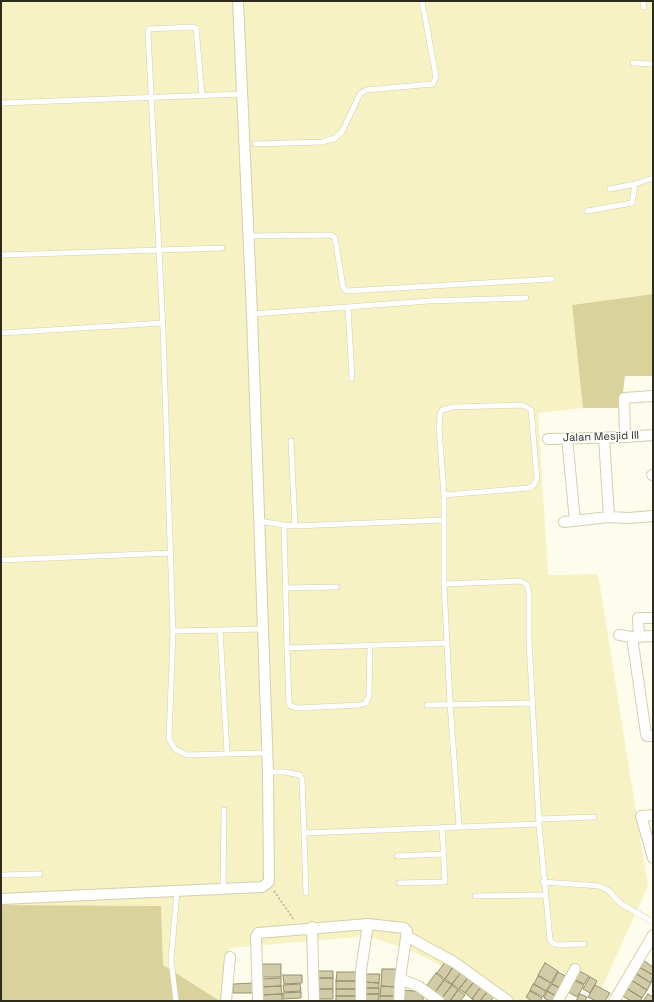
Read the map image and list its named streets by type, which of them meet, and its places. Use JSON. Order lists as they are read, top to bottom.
{
  "streets": {
    "street": ["Jalan Mesjid III"]
  }
}
